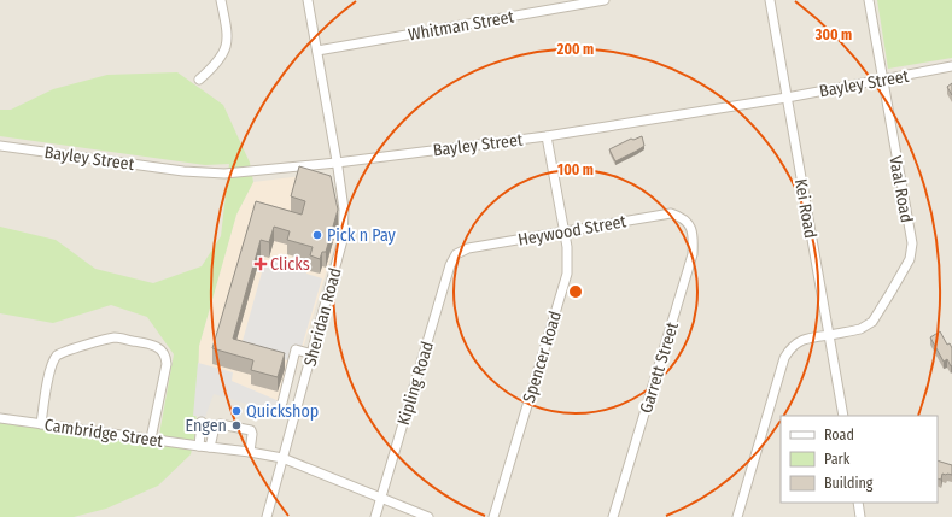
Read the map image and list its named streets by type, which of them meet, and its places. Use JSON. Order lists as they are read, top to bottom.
{
  "streets": {
    "street": [
      "Whitman Street",
      "Bayley Street",
      "Vaal Road",
      "Kei Road",
      "Heywood Street",
      "Sheridan Road",
      "Spencer Road",
      "Garrett Street",
      "Kipling Road",
      "Cambridge Street"
    ]
  },
  "crossings": [
    ["Whitman Street", "Sheridan Road"],
    ["Bayley Street", "Vaal Road"],
    ["Bayley Street", "Kei Road"],
    ["Bayley Street", "Sheridan Road"],
    ["Bayley Street", "Spencer Road"],
    ["Vaal Road", "Kei Road"],
    ["Heywood Street", "Spencer Road"],
    ["Heywood Street", "Garrett Street"],
    ["Heywood Street", "Kipling Road"],
    ["Sheridan Road", "Cambridge Street"],
    ["Kipling Road", "Cambridge Street"]
  ],
  "places": {
    "other": ["Pick n Pay", "Quickshop", "Engen"],
    "health": ["Clicks"]
  },
  "legend": ["Road", "Park", "Building"],
  "rings": ["300 m", "200 m", "100 m"]
}
